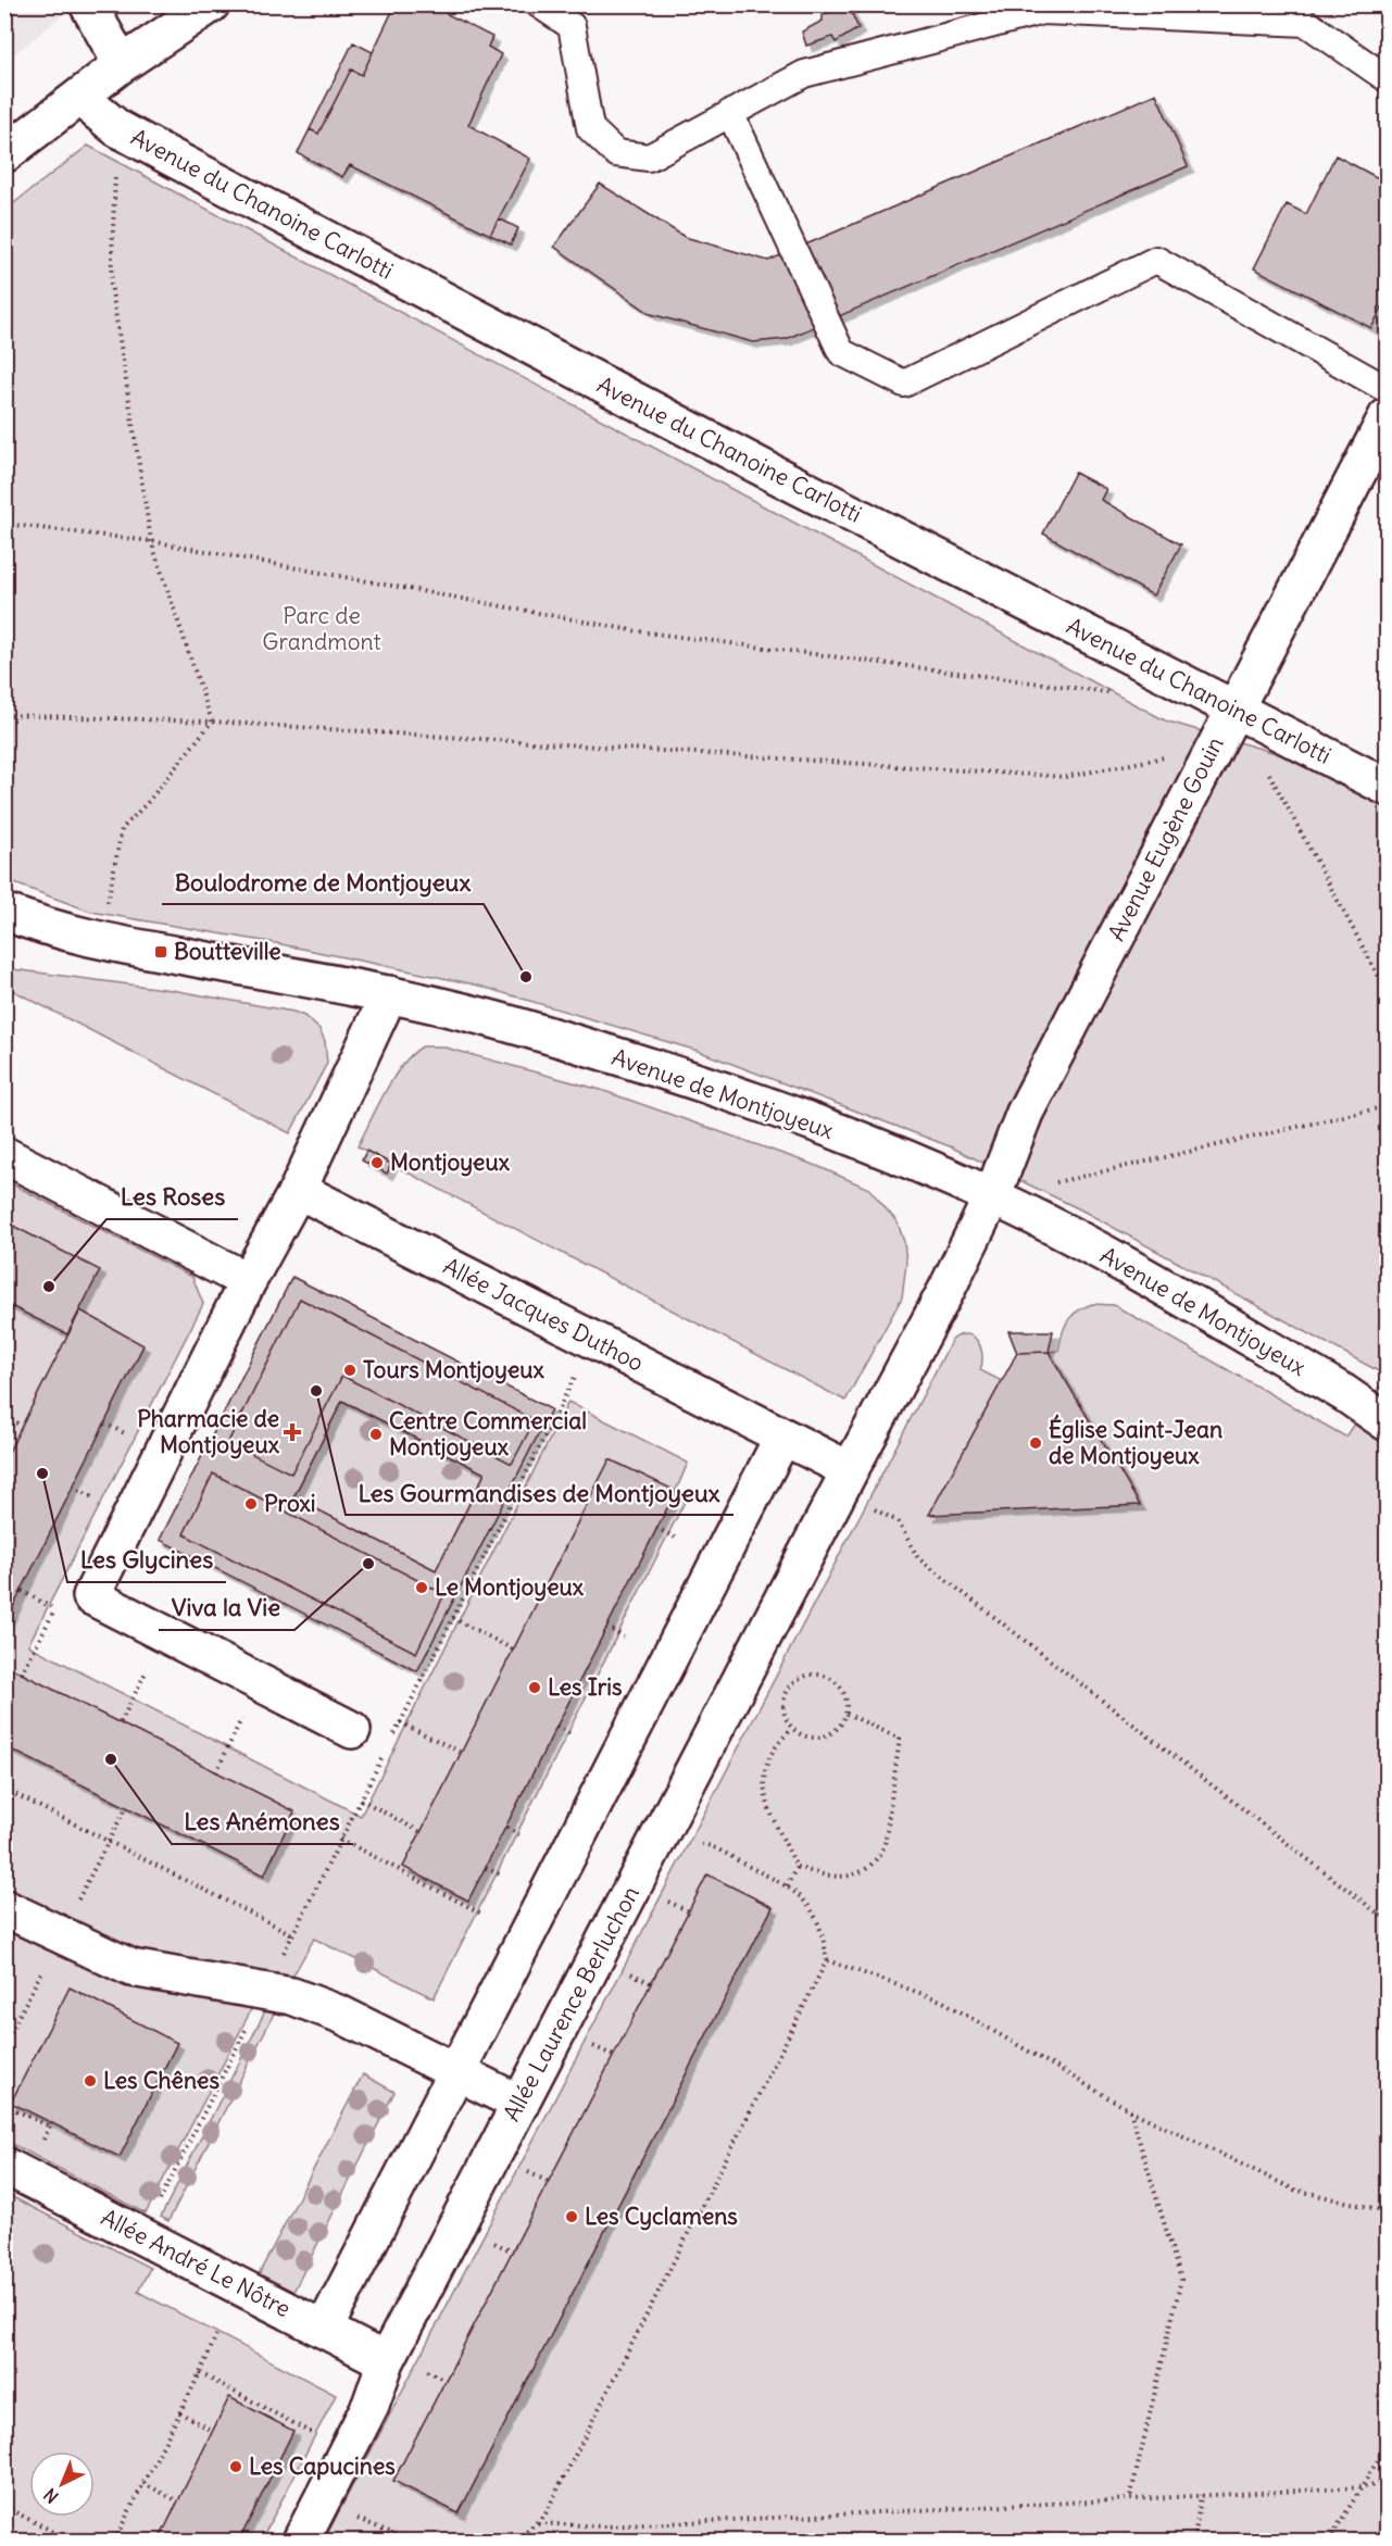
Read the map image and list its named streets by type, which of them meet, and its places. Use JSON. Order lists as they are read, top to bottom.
{
  "streets": {
    "street": [
      "Avenue du Chanoine Carlotti",
      "Avenue Eugène Gouin",
      "Avenue de Montjoyeux",
      "Allée Jacques Duthoo",
      "Allée Laurence Berluchon",
      "Allée André Le Nôtre"
    ]
  },
  "crossings": [
    ["Avenue du Chanoine Carlotti", "Avenue Eugène Gouin"],
    ["Avenue Eugène Gouin", "Avenue de Montjoyeux"],
    ["Allée Jacques Duthoo", "Allée Laurence Berluchon"],
    ["Allée Laurence Berluchon", "Allée André Le Nôtre"]
  ],
  "parks": ["Parc de Grandmont"],
  "places": {
    "transit": ["Boutteville"],
    "other": [
      "Boulodrome de Montjoyeux",
      "Montjoyeux",
      "Les Roses",
      "Tours Montjoyeux",
      "Les Gourmandises de Montjoyeux",
      "Centre Commercial Montjoyeux",
      "Église Saint-Jean de Montjoyeux",
      "Les Glycines",
      "Proxi",
      "Viva la Vie",
      "Le Montjoyeux",
      "Les Iris",
      "Les Anémones",
      "Les Chênes",
      "Les Cyclamens",
      "Les Capucines"
    ],
    "health": ["Pharmacie de Montjoyeux"]
  },
  "north": "bottom left"
}
